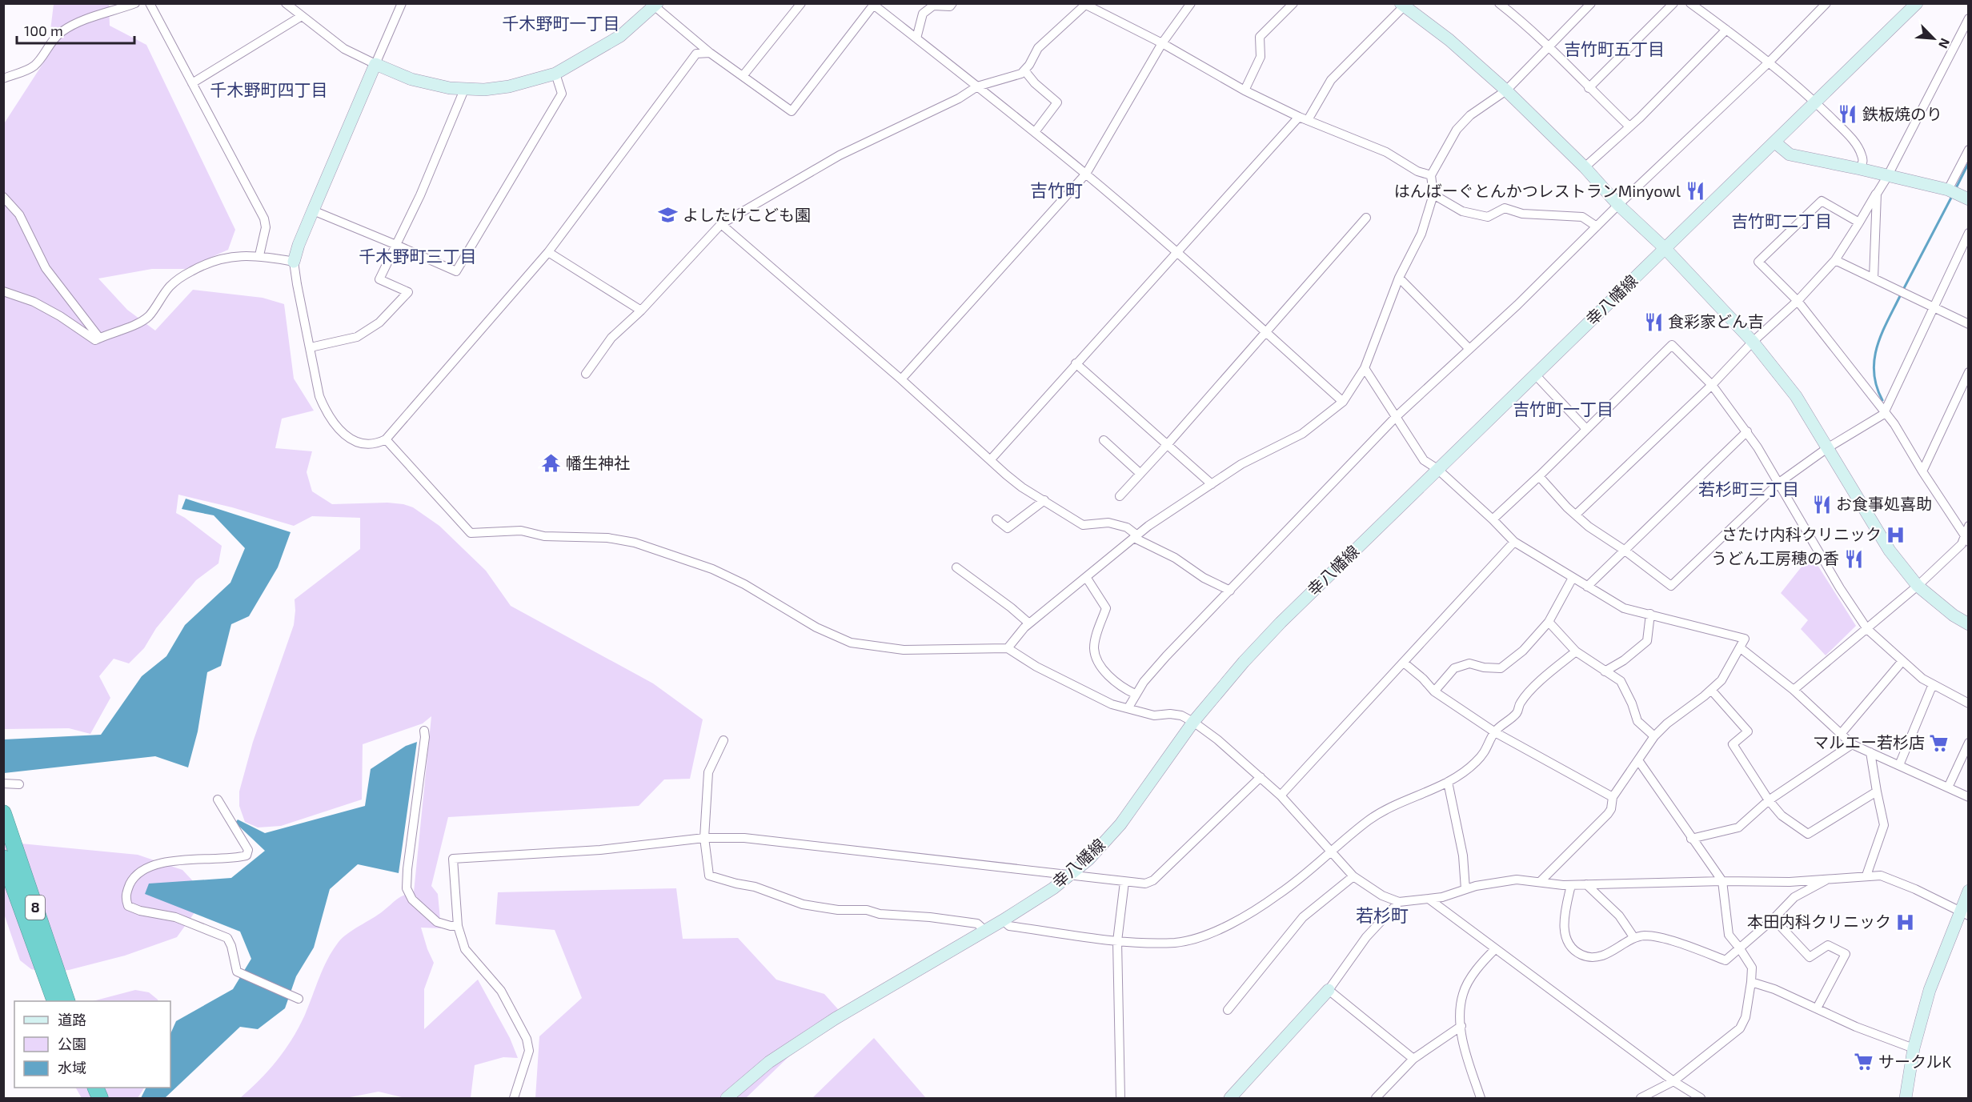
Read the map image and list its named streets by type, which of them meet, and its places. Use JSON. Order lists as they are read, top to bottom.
{
  "streets": {
    "highway": ["8"],
    "street": ["幸八幡線"]
  },
  "districts": [
    "千木野町一丁目",
    "吉竹町五丁目",
    "千木野町四丁目",
    "吉竹町",
    "吉竹町二丁目",
    "千木野町三丁目",
    "吉竹町一丁目",
    "若杉町三丁目",
    "若杉町"
  ],
  "places": {
    "restaurant": [
      "鉄板焼のり",
      "はんばーぐとんかつレストランMinyowl",
      "食彩家どん吉",
      "お食事処喜助",
      "うどん工房穂の香"
    ],
    "school or university": ["よしたけこども園"],
    "temple": ["幡生神社"],
    "hospital": ["さたけ内科クリニック", "本田内科クリニック"],
    "supermarket": ["マルエー若杉店", "サークルK"]
  },
  "legend": ["道路", "公園", "水域"],
  "scale_bar": "100 m",
  "north": "bottom right"
}
